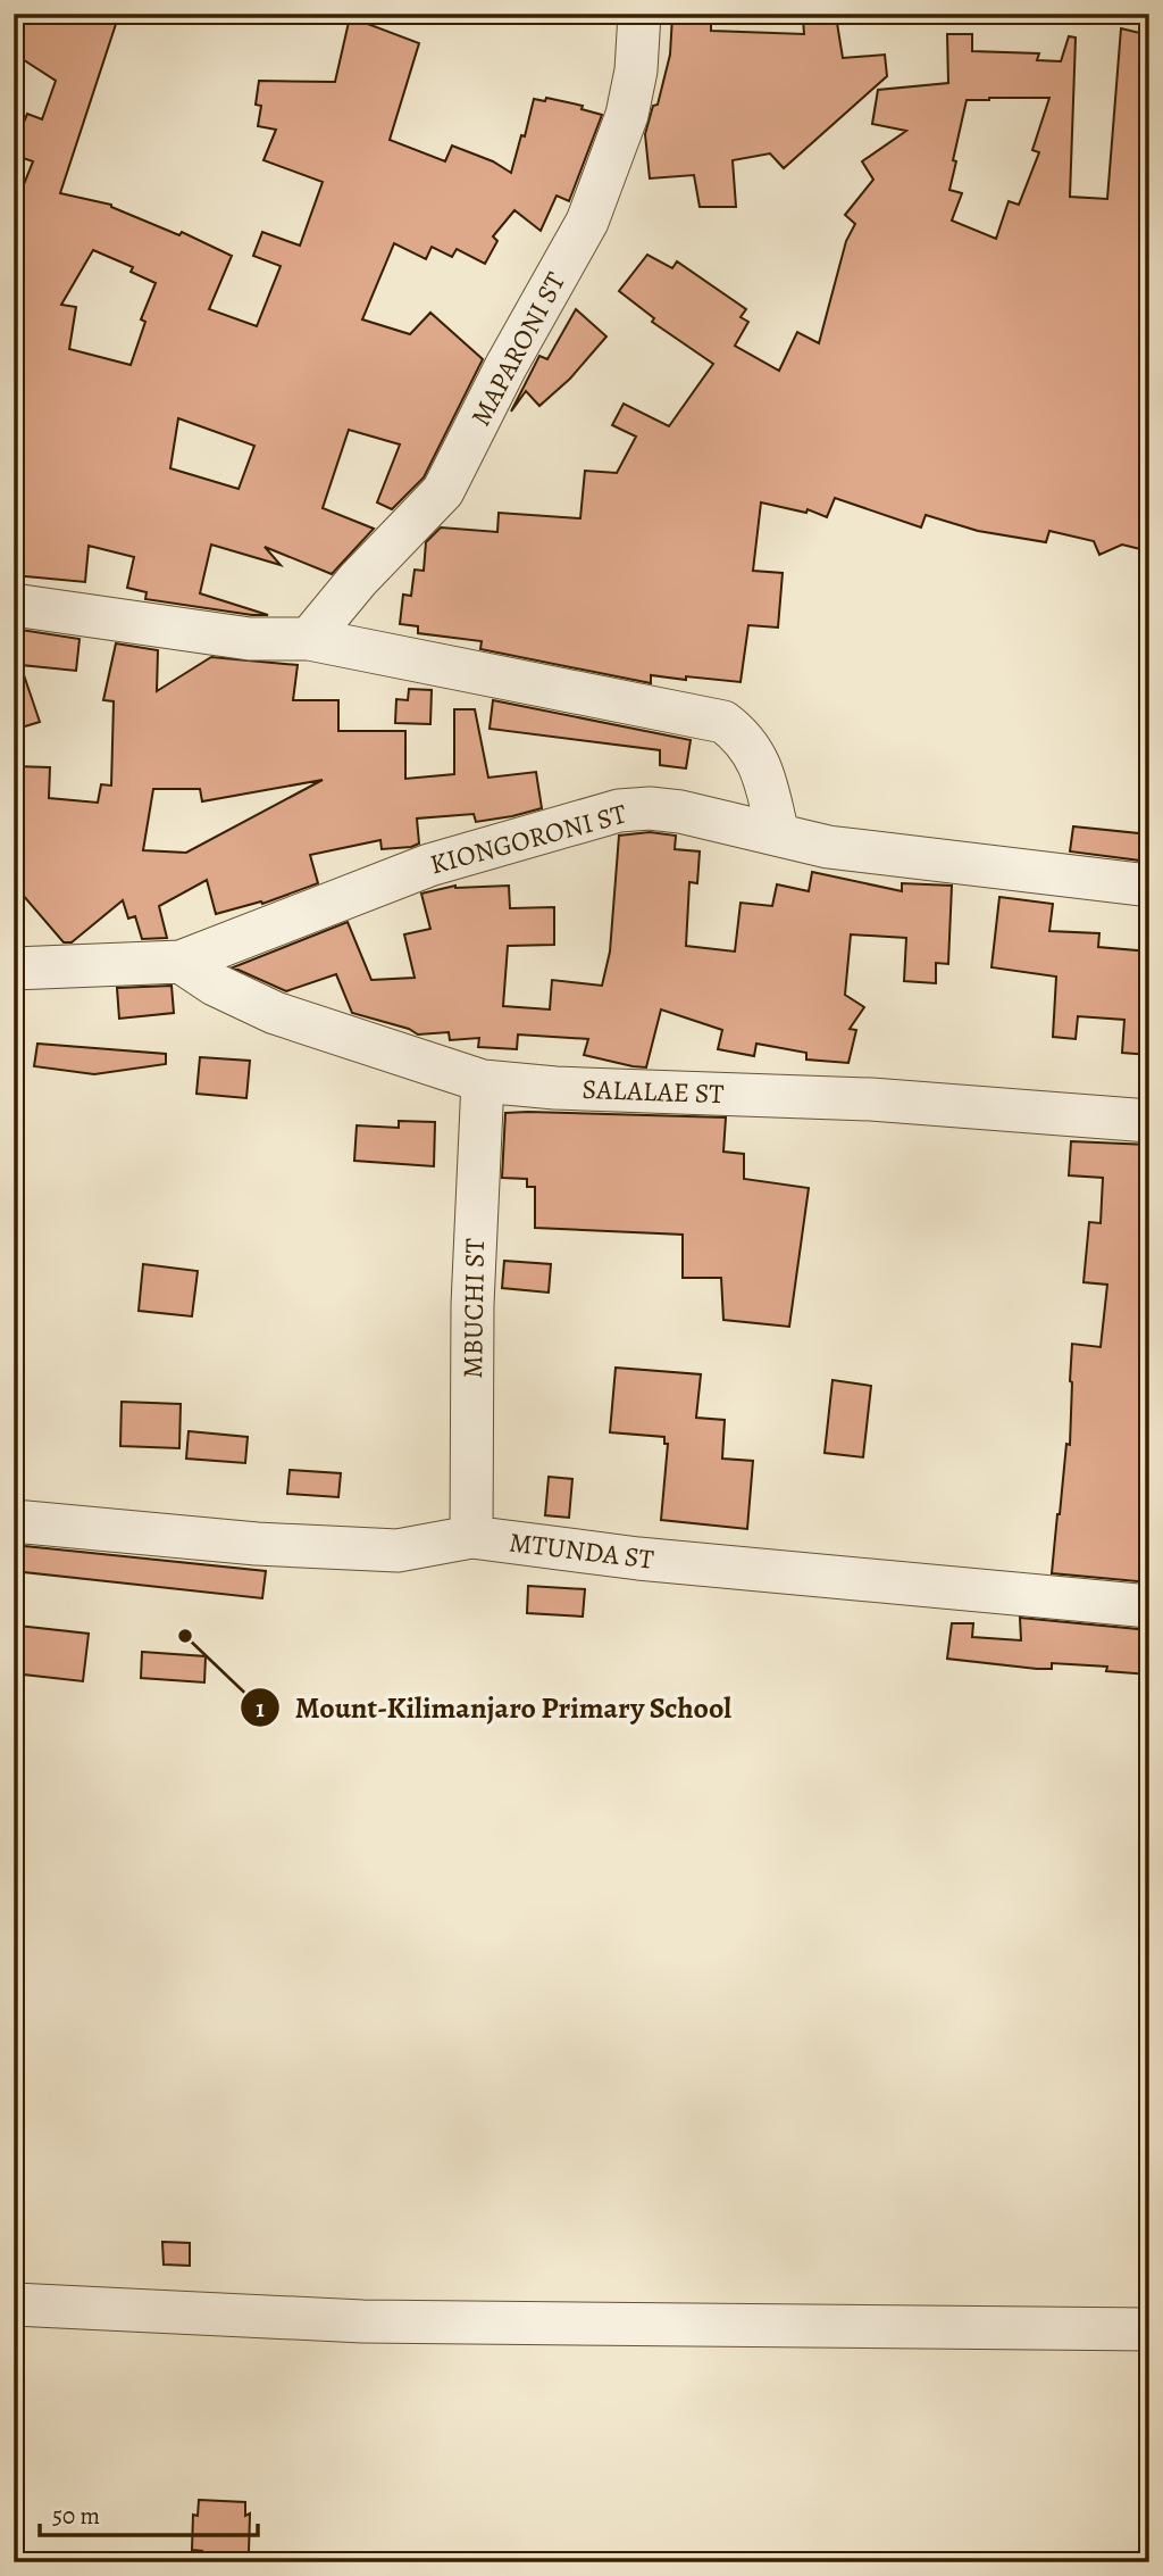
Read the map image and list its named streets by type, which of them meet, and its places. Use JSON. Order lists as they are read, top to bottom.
{
  "streets": {
    "street": [
      "MAPARONI ST",
      "KIONGORONI ST",
      "SALALAE ST",
      "MBUCHI ST",
      "MTUNDA ST"
    ]
  },
  "crossings": [
    ["KIONGORONI ST", "SALALAE ST"],
    ["SALALAE ST", "MBUCHI ST"],
    ["MBUCHI ST", "MTUNDA ST"]
  ],
  "places": ["Mount-Kilimanjaro Primary School"],
  "scale_bar": "50 m"
}
